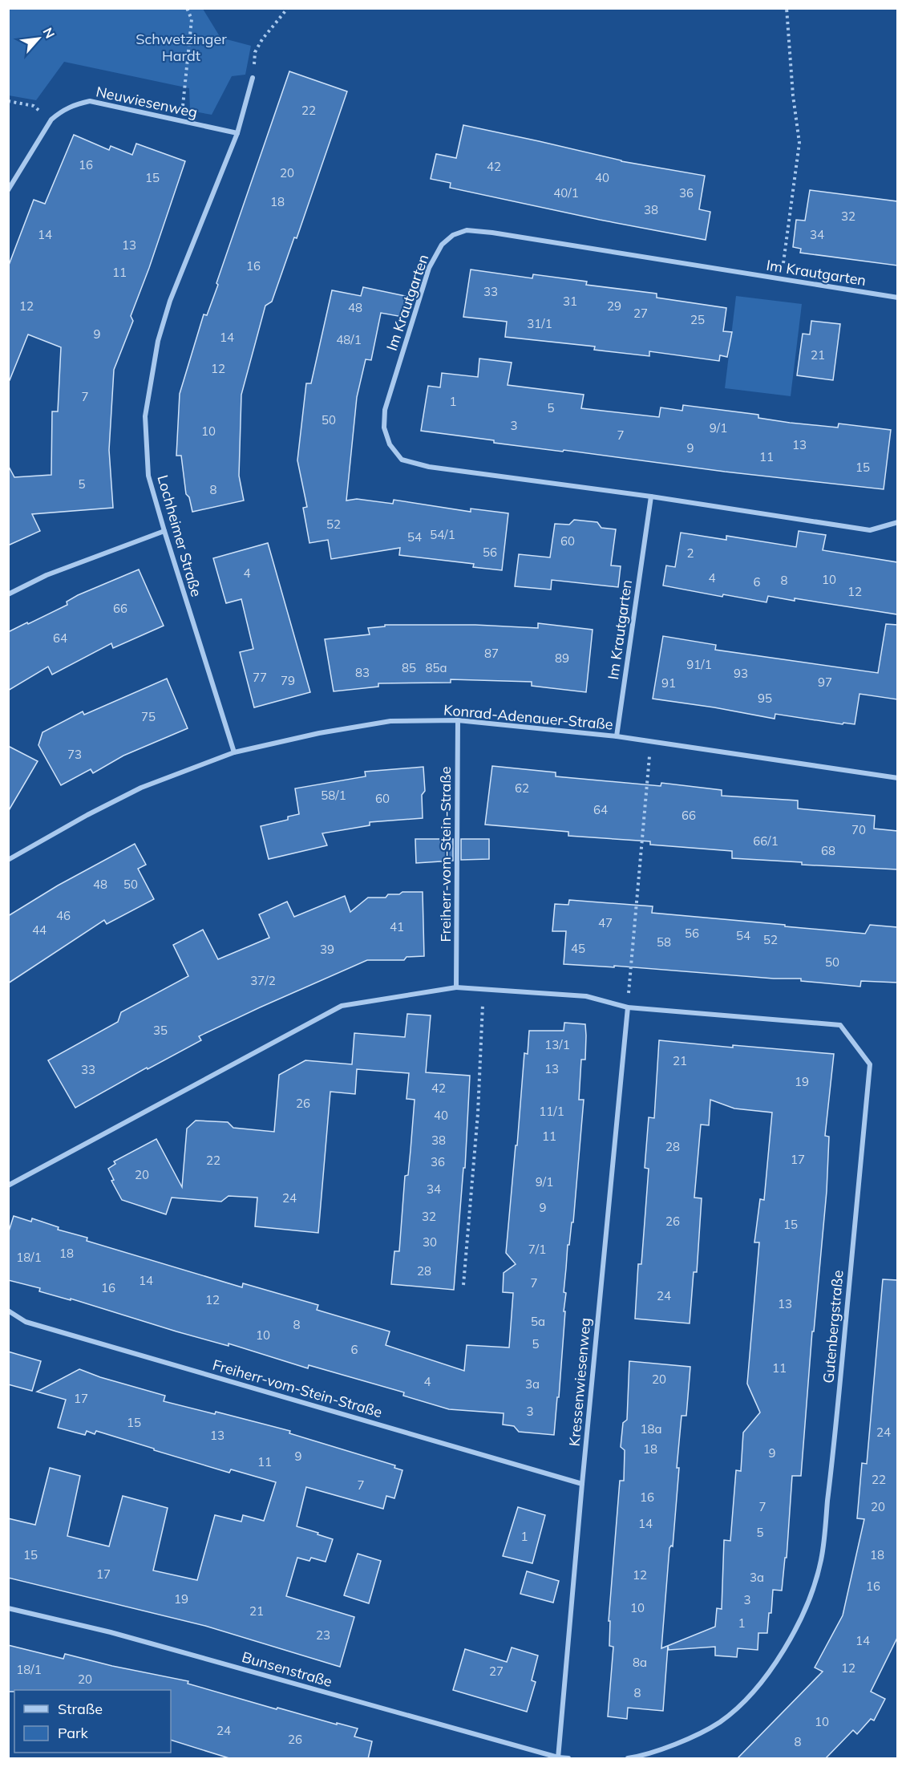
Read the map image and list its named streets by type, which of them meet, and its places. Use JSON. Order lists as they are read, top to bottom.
{
  "streets": {
    "street": [
      "Neuwiesenweg",
      "Im Krautgarten",
      "Lochheimer Straße",
      "Konrad-Adenauer-Straße",
      "Freiherr-vom-Stein-Straße",
      "Gutenbergstraße",
      "Kressenwiesenweg",
      "Bunsenstraße"
    ]
  },
  "crossings": [
    ["Neuwiesenweg", "Lochheimer Straße"],
    ["Im Krautgarten", "Konrad-Adenauer-Straße"],
    ["Lochheimer Straße", "Konrad-Adenauer-Straße"],
    ["Konrad-Adenauer-Straße", "Freiherr-vom-Stein-Straße"],
    ["Freiherr-vom-Stein-Straße", "Kressenwiesenweg"],
    ["Gutenbergstraße", "Kressenwiesenweg"],
    ["Kressenwiesenweg", "Bunsenstraße"]
  ],
  "parks": ["Schwetzinger Hardt"],
  "house_numbers": [
    "22",
    "16",
    "42",
    "20",
    "15",
    "40",
    "40/1",
    "36",
    "18",
    "38",
    "32",
    "14",
    "34",
    "13",
    "16",
    "11",
    "33",
    "31",
    "12",
    "29",
    "48",
    "27",
    "25",
    "31/1",
    "9",
    "14",
    "48/1",
    "21",
    "12",
    "7",
    "1",
    "5",
    "50",
    "3",
    "9/1",
    "10",
    "7",
    "13",
    "9",
    "11",
    "15",
    "5",
    "8",
    "52",
    "54/1",
    "54",
    "60",
    "56",
    "2",
    "4",
    "4",
    "10",
    "8",
    "6",
    "12",
    "66",
    "64",
    "87",
    "89",
    "91/1",
    "85",
    "85a",
    "83",
    "93",
    "77",
    "79",
    "97",
    "91",
    "95",
    "75",
    "73",
    "62",
    "58/1",
    "60",
    "64",
    "66",
    "70",
    "66/1",
    "68",
    "48",
    "50",
    "46",
    "47",
    "41",
    "44",
    "56",
    "54",
    "52",
    "58",
    "45",
    "39",
    "50",
    "37/2",
    "35",
    "13/1",
    "21",
    "13",
    "33",
    "19",
    "42",
    "26",
    "11/1",
    "40",
    "11",
    "38",
    "28",
    "17",
    "22",
    "36",
    "20",
    "9/1",
    "34",
    "24",
    "9",
    "32",
    "26",
    "15",
    "30",
    "7/1",
    "18",
    "18/1",
    "28",
    "14",
    "7",
    "16",
    "24",
    "12",
    "13",
    "5a",
    "8",
    "10",
    "5",
    "6",
    "11",
    "20",
    "4",
    "3a",
    "17",
    "3",
    "15",
    "18a",
    "24",
    "13",
    "18",
    "9",
    "9",
    "11",
    "22",
    "7",
    "16",
    "7",
    "20",
    "14",
    "5",
    "1",
    "15",
    "18",
    "17",
    "12",
    "3a",
    "16",
    "19",
    "3",
    "10",
    "21",
    "1",
    "23",
    "14",
    "8a",
    "12",
    "18/1",
    "27",
    "20",
    "8",
    "10",
    "24",
    "26",
    "8"
  ],
  "legend": ["Straße", "Park"],
  "north": "top right"
}
